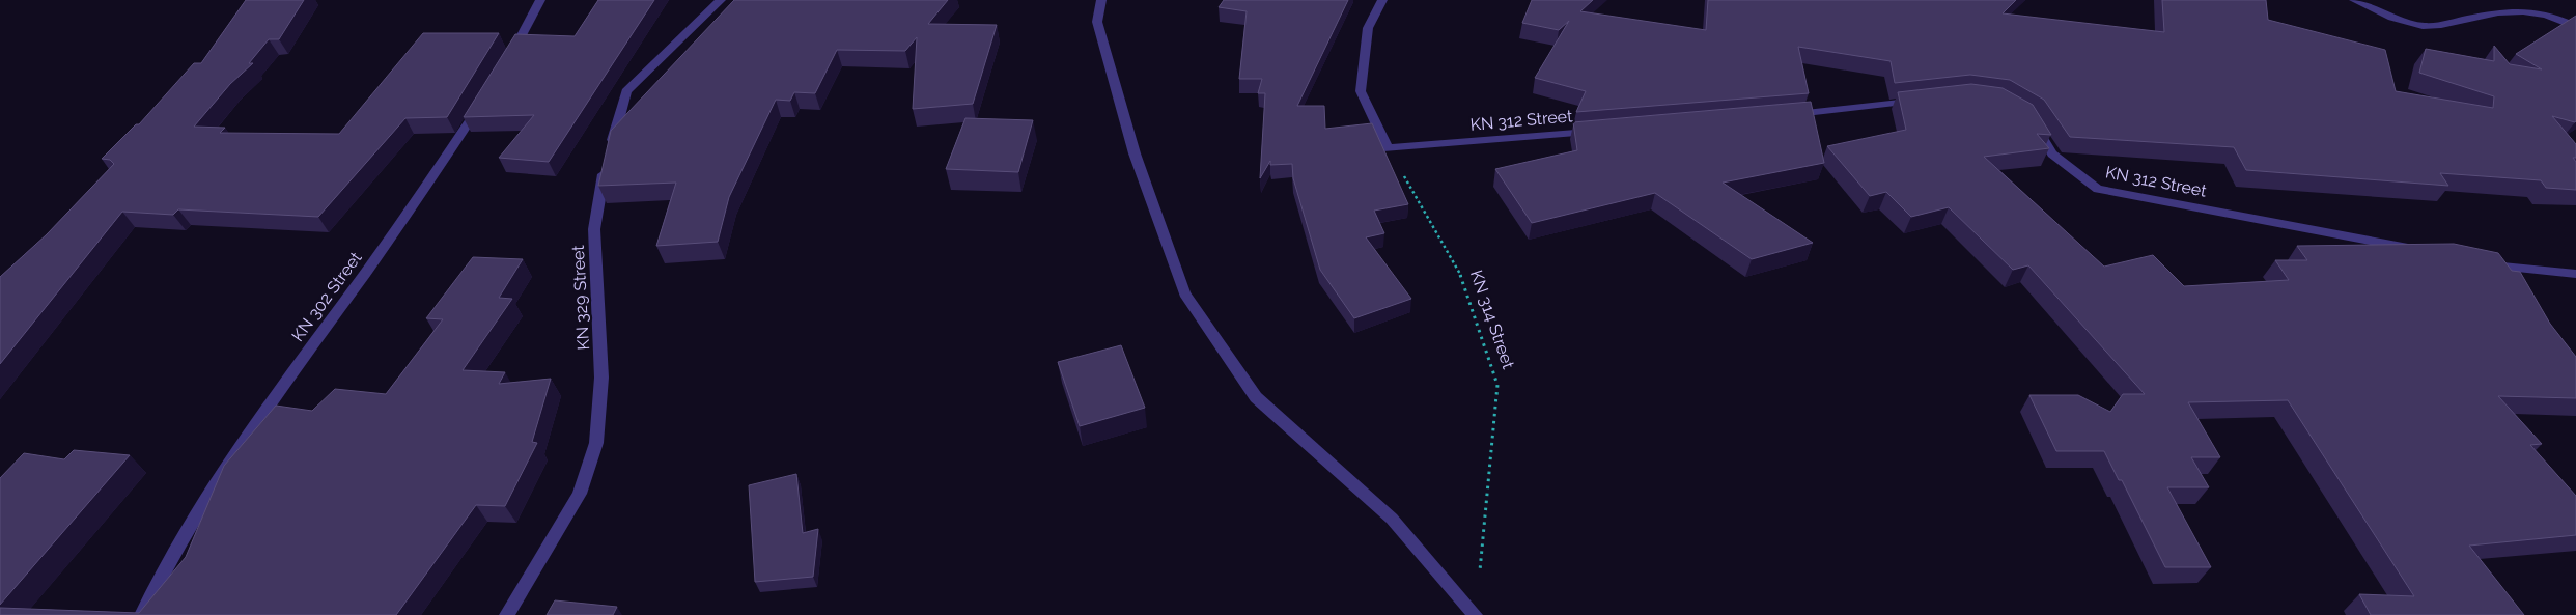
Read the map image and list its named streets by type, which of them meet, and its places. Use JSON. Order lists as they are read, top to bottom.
{
  "streets": {
    "street": ["KN 312 Street", "KN 302 Street", "KN 329 Street"],
    "path": ["KN 314 Street"]
  },
  "crossings": [
    ["KN 312 Street", "KN 314 Street"]
  ]
}
